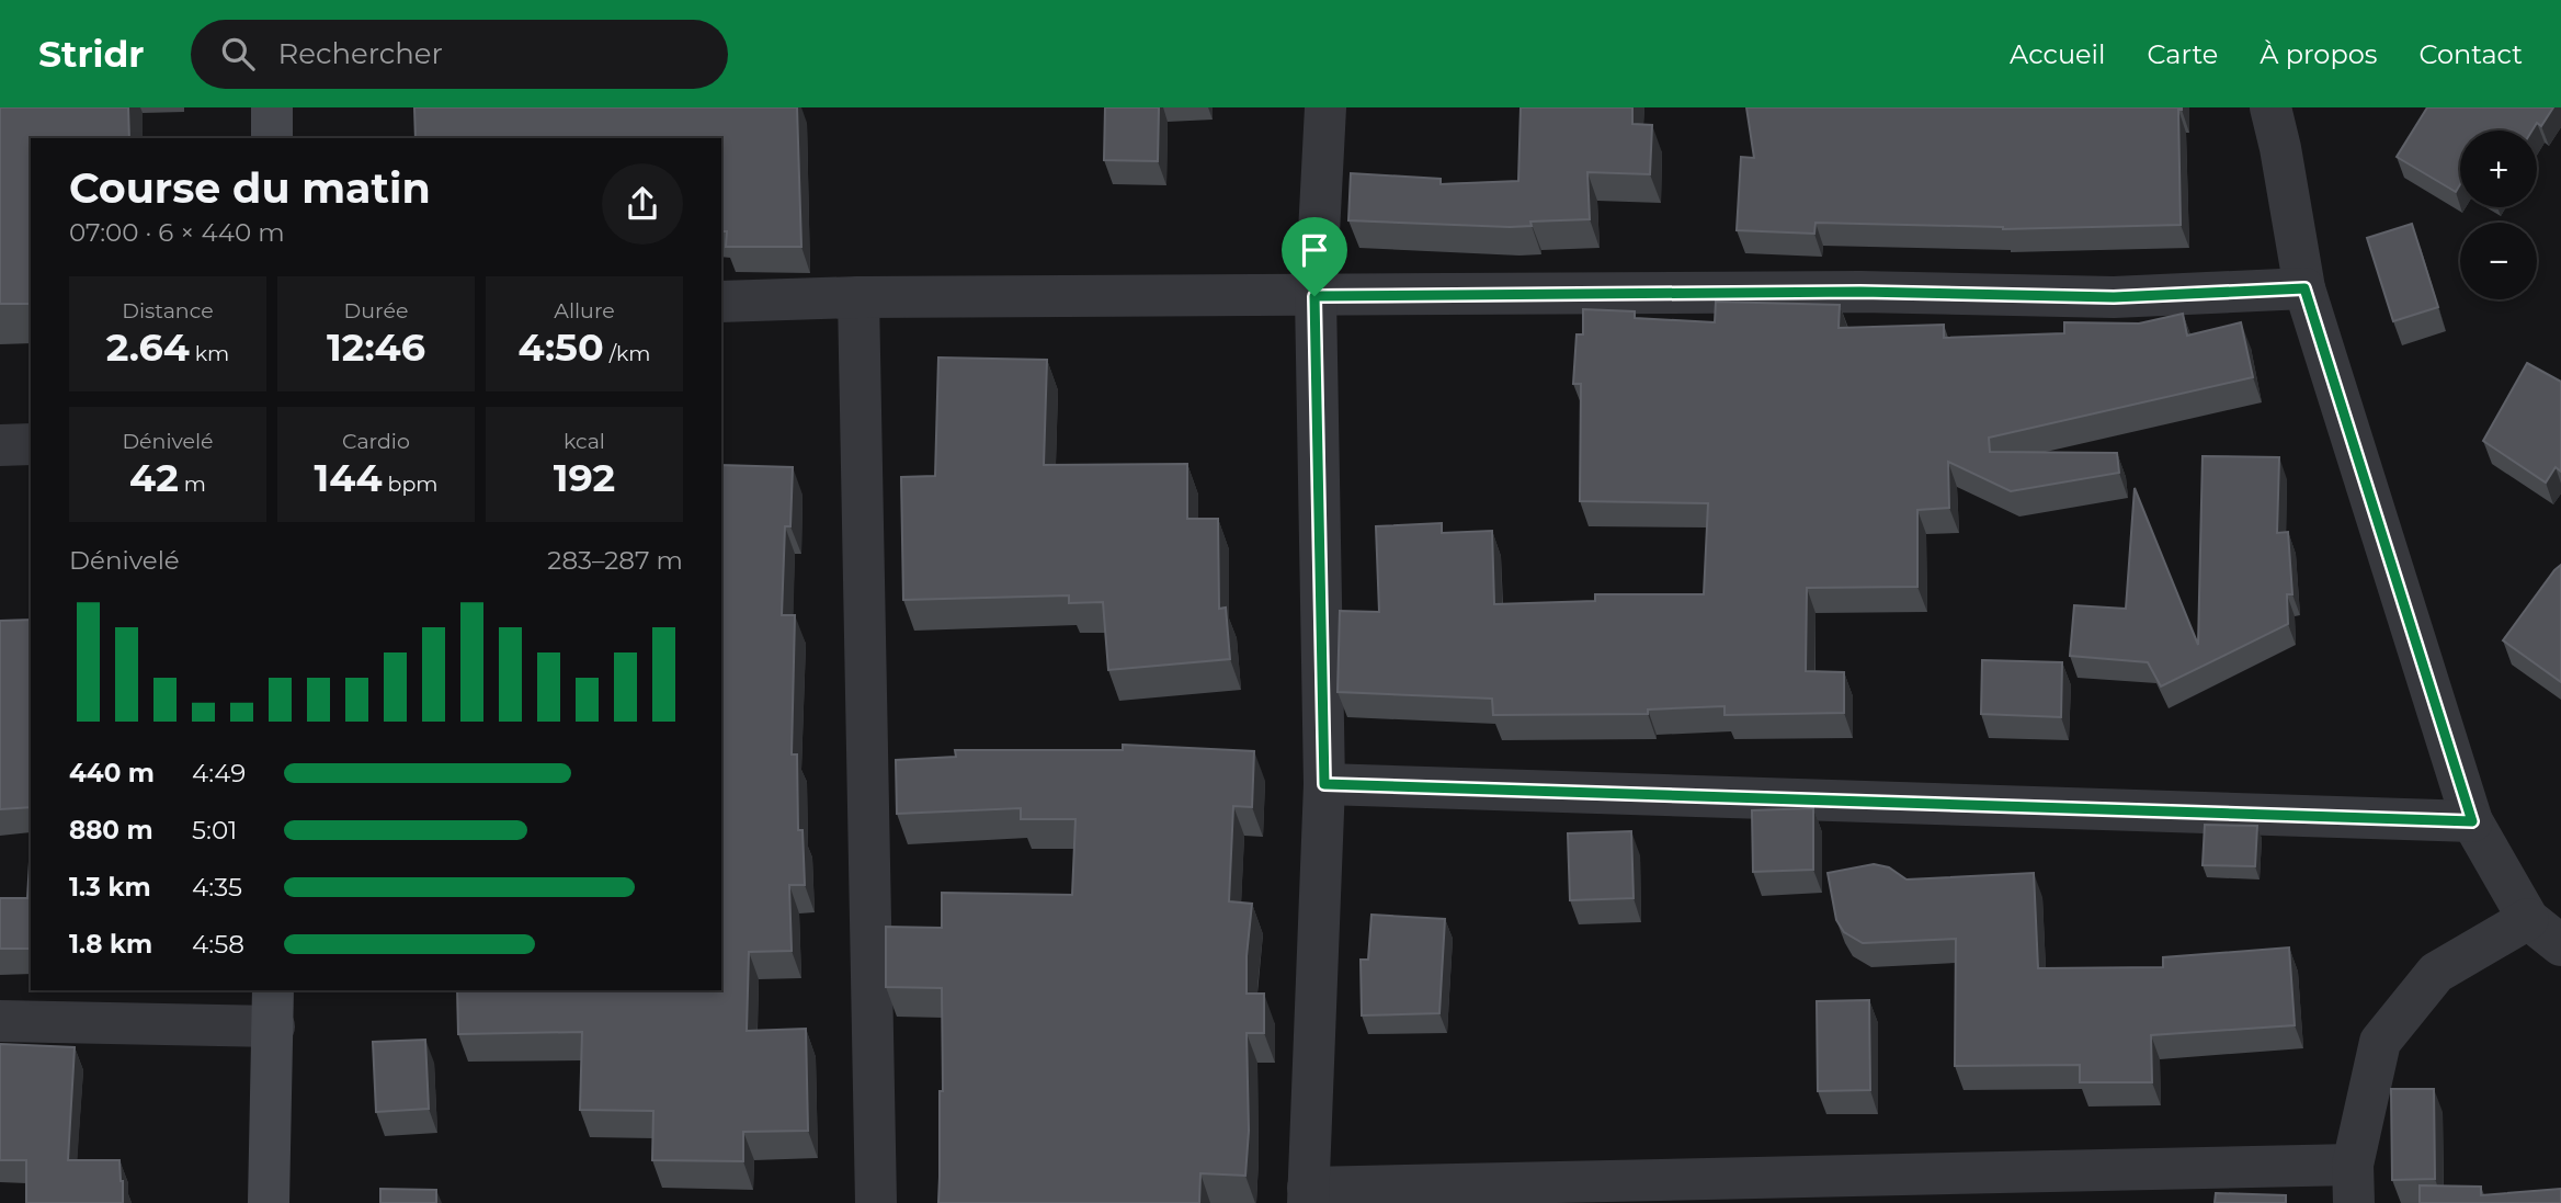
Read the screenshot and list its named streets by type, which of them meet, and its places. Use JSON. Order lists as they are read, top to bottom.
{
  "page": {
    "header": "Stridr",
    "search": "Rechercher",
    "nav": [
      "Accueil",
      "Carte",
      "À propos",
      "Contact"
    ],
    "map_buttons": ["+", "−"],
    "heading": ["Course du matin", "07:00 · 6 × 440 m"],
    "stats": [
      ["Distance", "2.64 km"],
      ["Durée", "12:46"],
      ["Allure", "4:50 /km"],
      ["Dénivelé", "42 m"],
      ["Cardio", "144 bpm"],
      ["kcal", "192"]
    ],
    "chart": ["Dénivelé", "283–287 m"],
    "list": [
      {
        "name": "440 m",
        "note": "4:49"
      },
      {
        "name": "880 m",
        "note": "5:01"
      },
      {
        "name": "1.3 km",
        "note": "4:35"
      },
      {
        "name": "1.8 km",
        "note": "4:58"
      }
    ]
  }
}
